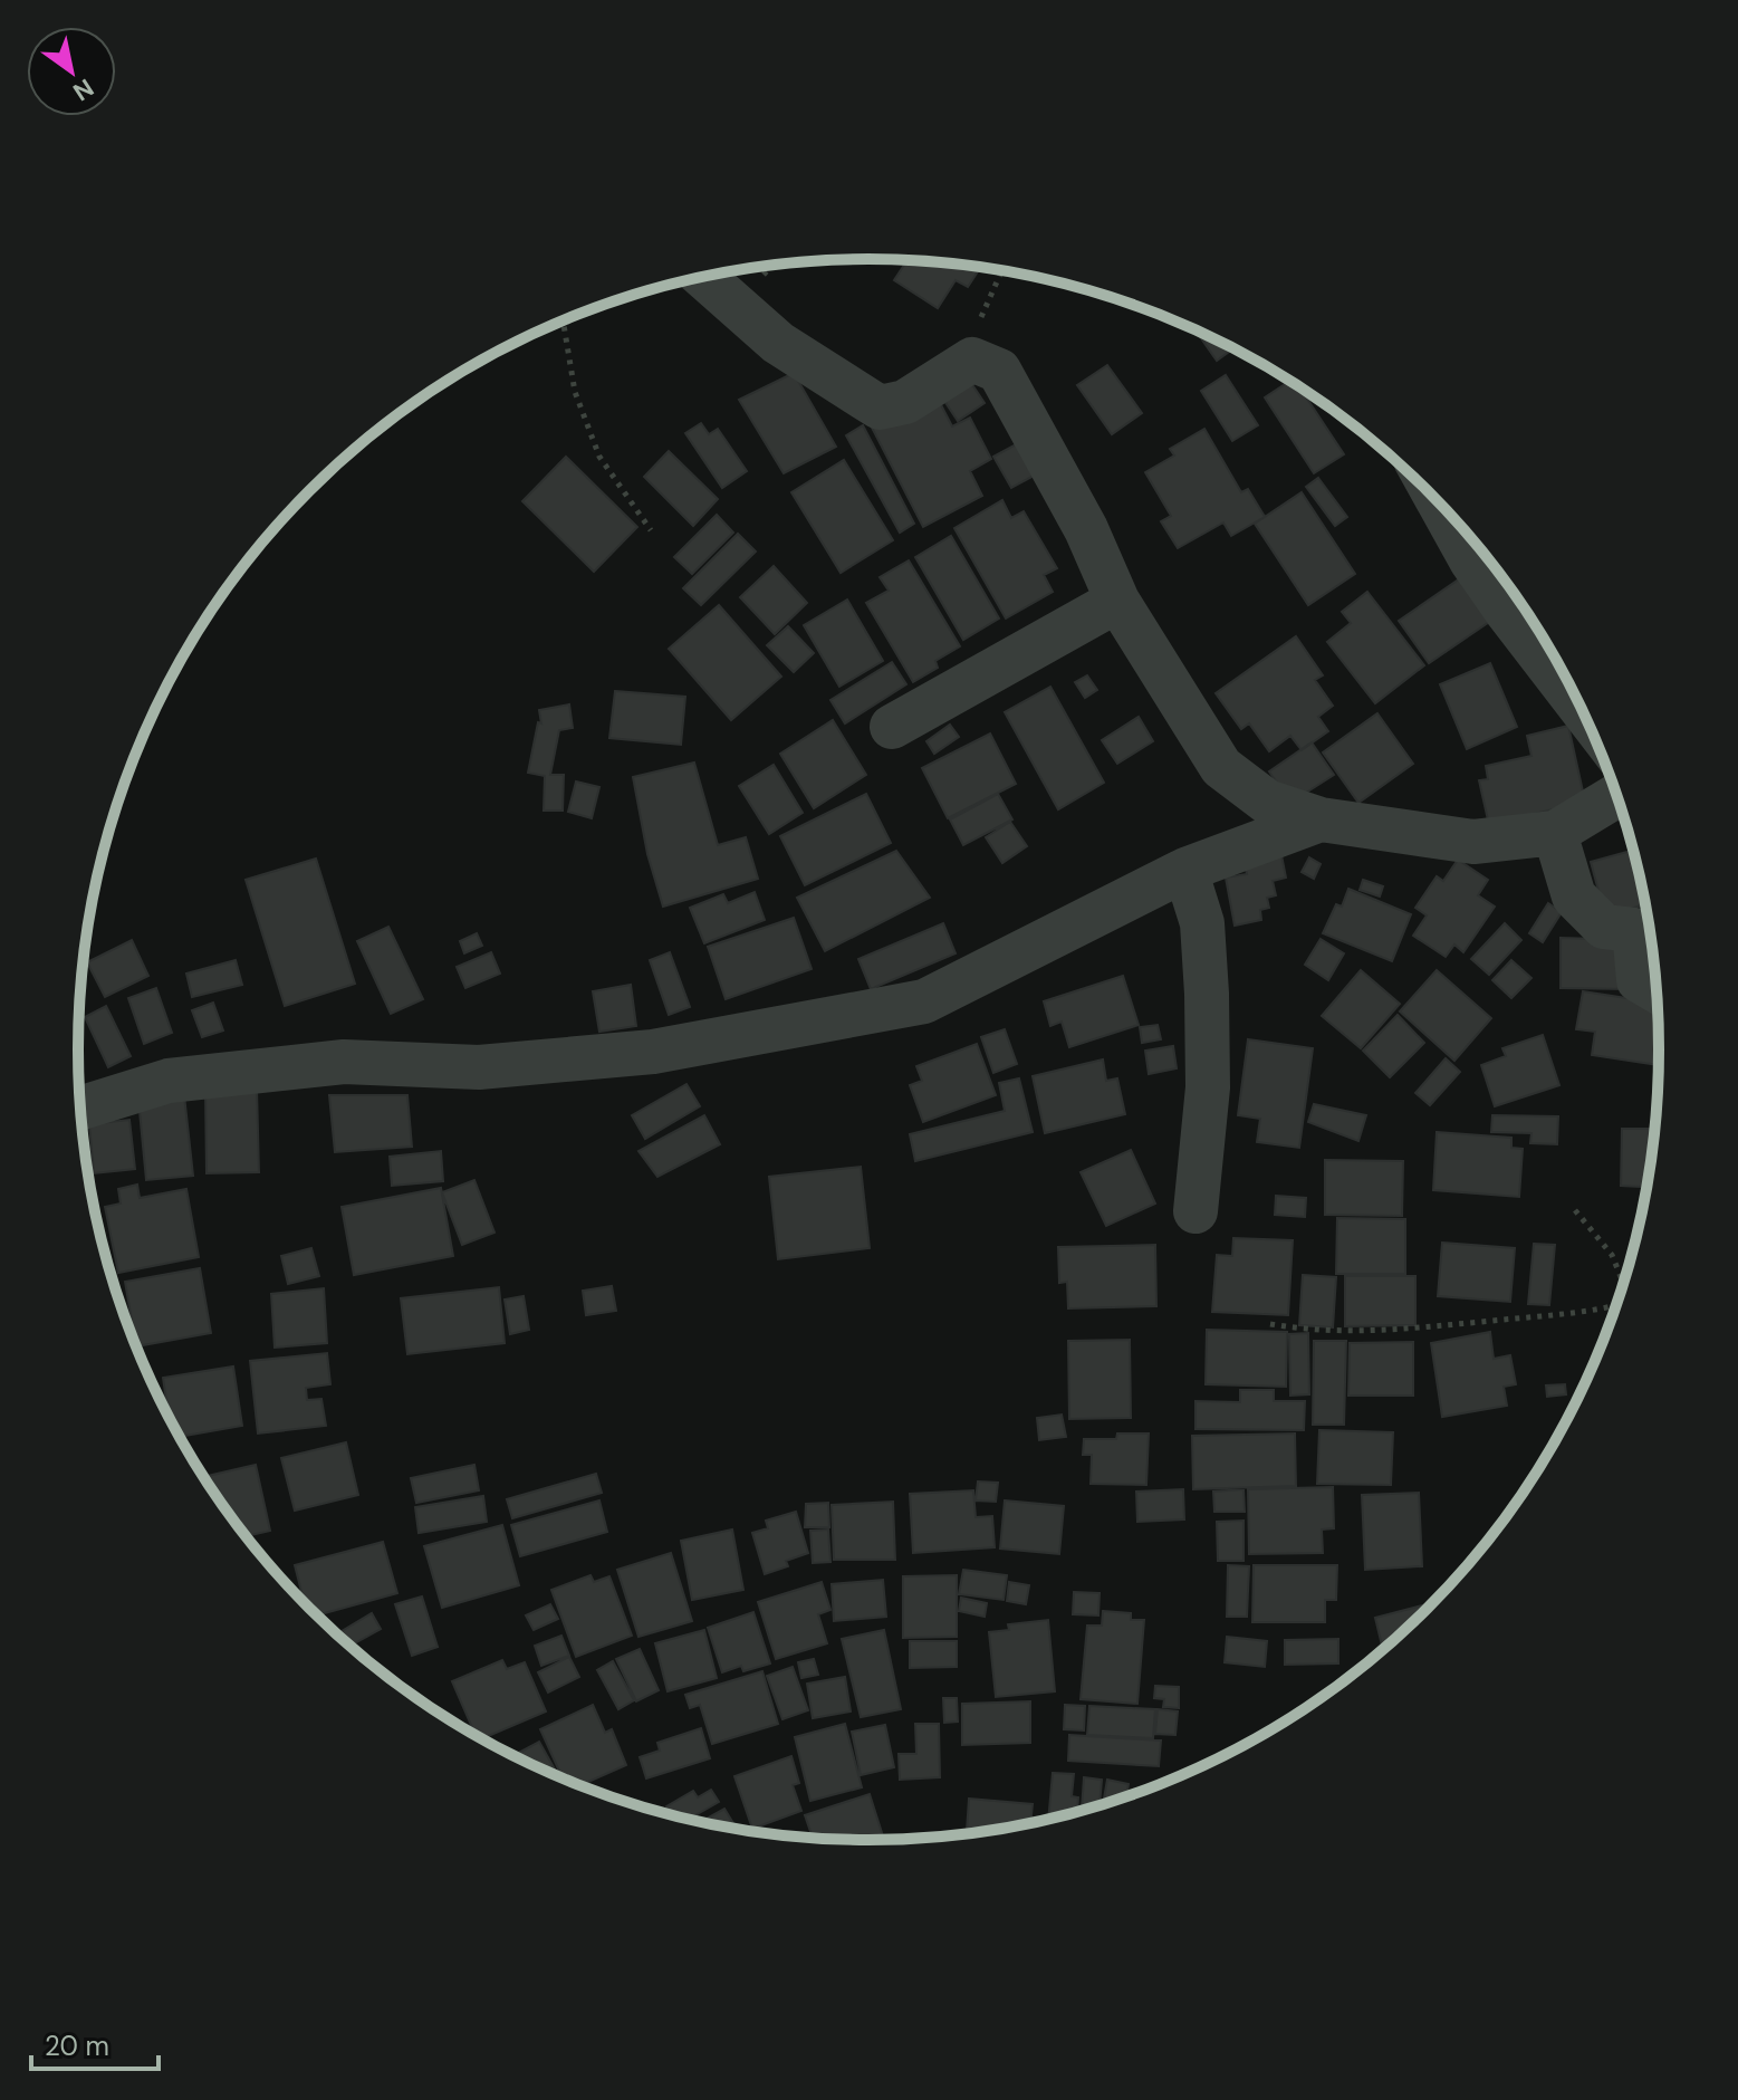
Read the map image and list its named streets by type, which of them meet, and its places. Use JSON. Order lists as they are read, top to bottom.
{
  "scale_bar": "20 m",
  "north": "bottom right"
}
